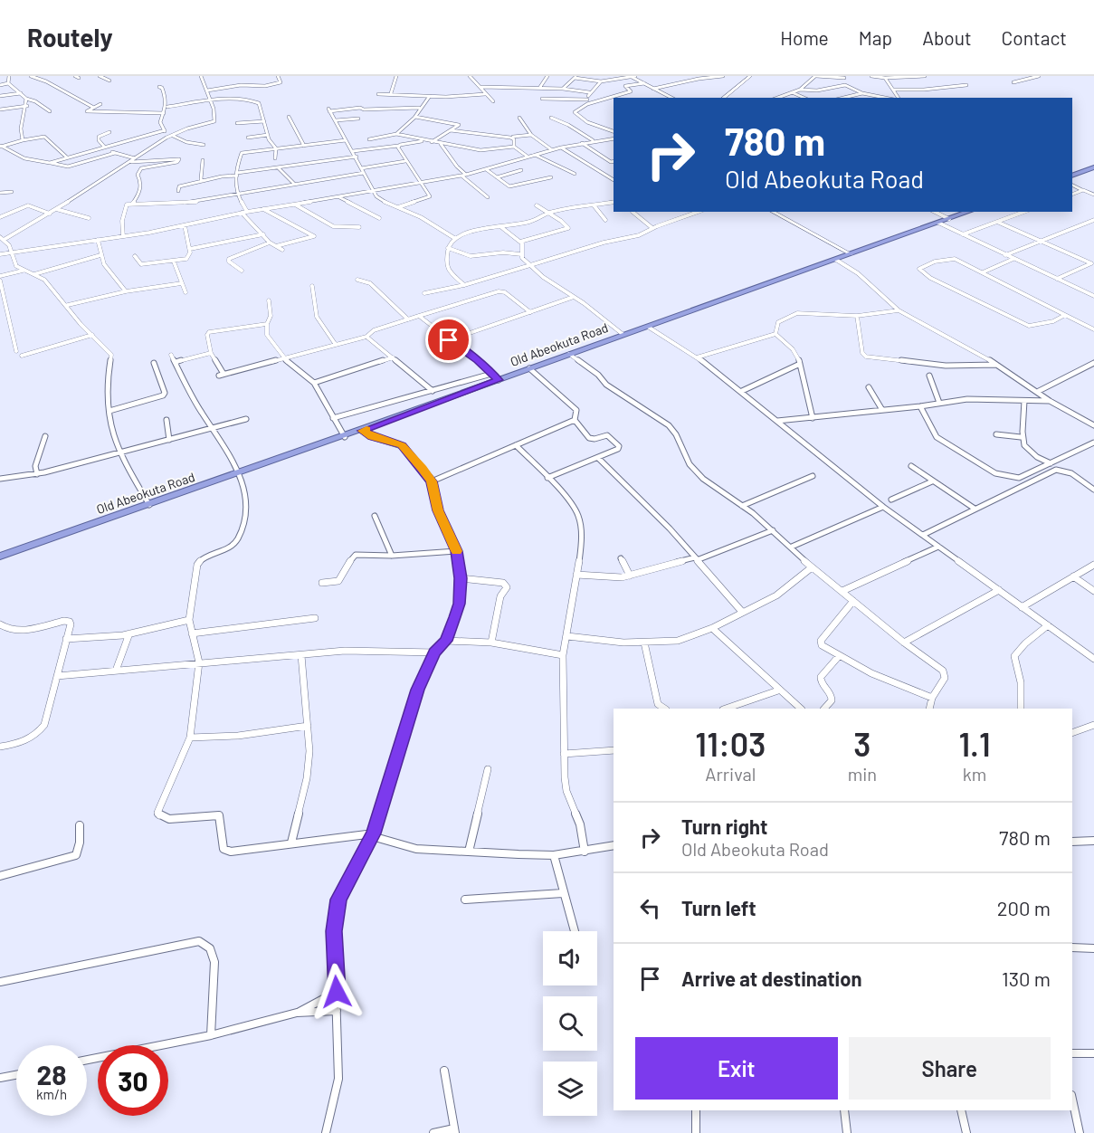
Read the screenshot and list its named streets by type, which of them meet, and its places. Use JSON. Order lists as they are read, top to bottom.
{
  "streets": {
    "highway": ["Old Abeokuta Road"]
  },
  "page": {
    "header": "Routely",
    "nav": [
      "Home",
      "Map",
      "About",
      "Contact"
    ],
    "turn": ["780 m", "Old Abeokuta Road"],
    "eta": [
      "11:03",
      "Arrival",
      "3",
      "min",
      "1.1",
      "km"
    ],
    "list": [
      {
        "name": "Turn right",
        "note": "Old Abeokuta Road",
        "value": "780 m"
      },
      {
        "name": "Turn left",
        "value": "200 m"
      },
      {
        "name": "Arrive at destination",
        "value": "130 m"
      }
    ],
    "buttons": ["Exit", "Share"],
    "speed": "28 km/h",
    "limit": "30"
  }
}
